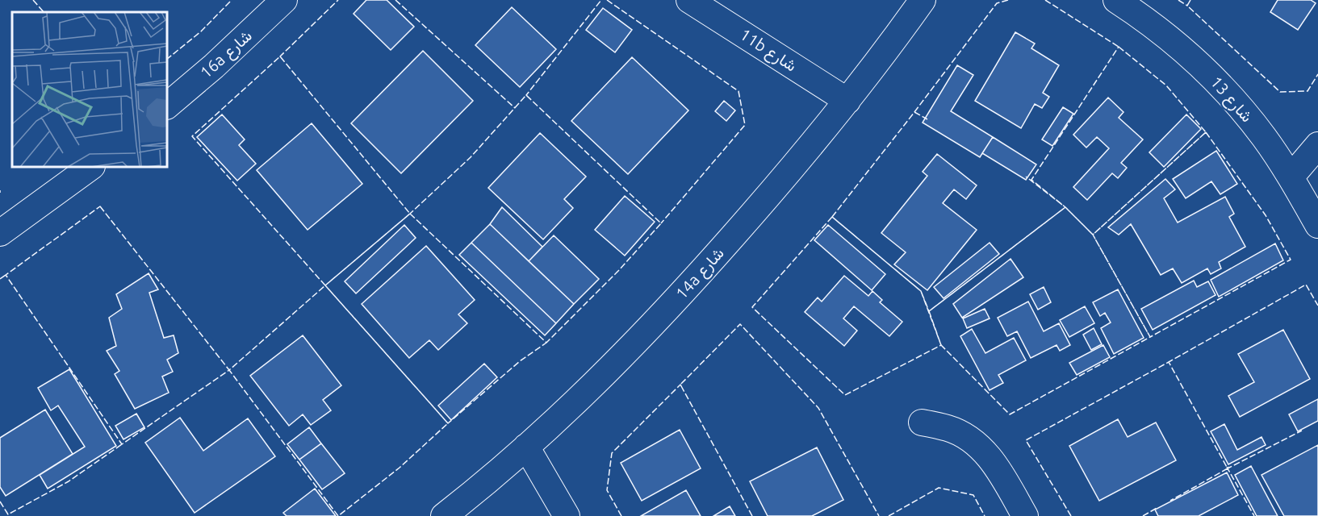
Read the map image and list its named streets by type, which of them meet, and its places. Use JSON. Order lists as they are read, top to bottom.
{
  "streets": {
    "street": [
      "11b شارع",
      "16a شارع",
      "شارع 13",
      "14a شارع"
    ]
  },
  "crossings": [
    ["11b شارع", "14a شارع"]
  ]
}
